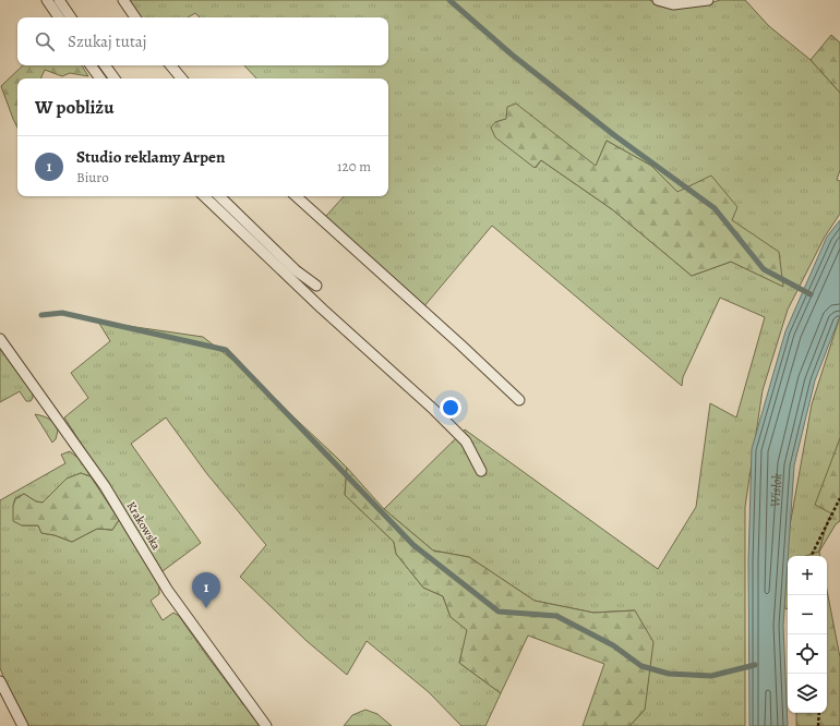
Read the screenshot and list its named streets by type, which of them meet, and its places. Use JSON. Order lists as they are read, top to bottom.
{
  "streets": {
    "lane": ["Krakowska"]
  },
  "water": ["Wisłok"],
  "page": {
    "search": "Szukaj tutaj",
    "heading": "W pobliżu",
    "list": [
      {
        "mark": "1",
        "name": "Studio reklamy Arpen",
        "note": "Biuro",
        "value": "120 m"
      }
    ],
    "map_buttons": ["+", "−"],
    "pins": "1"
  }
}
